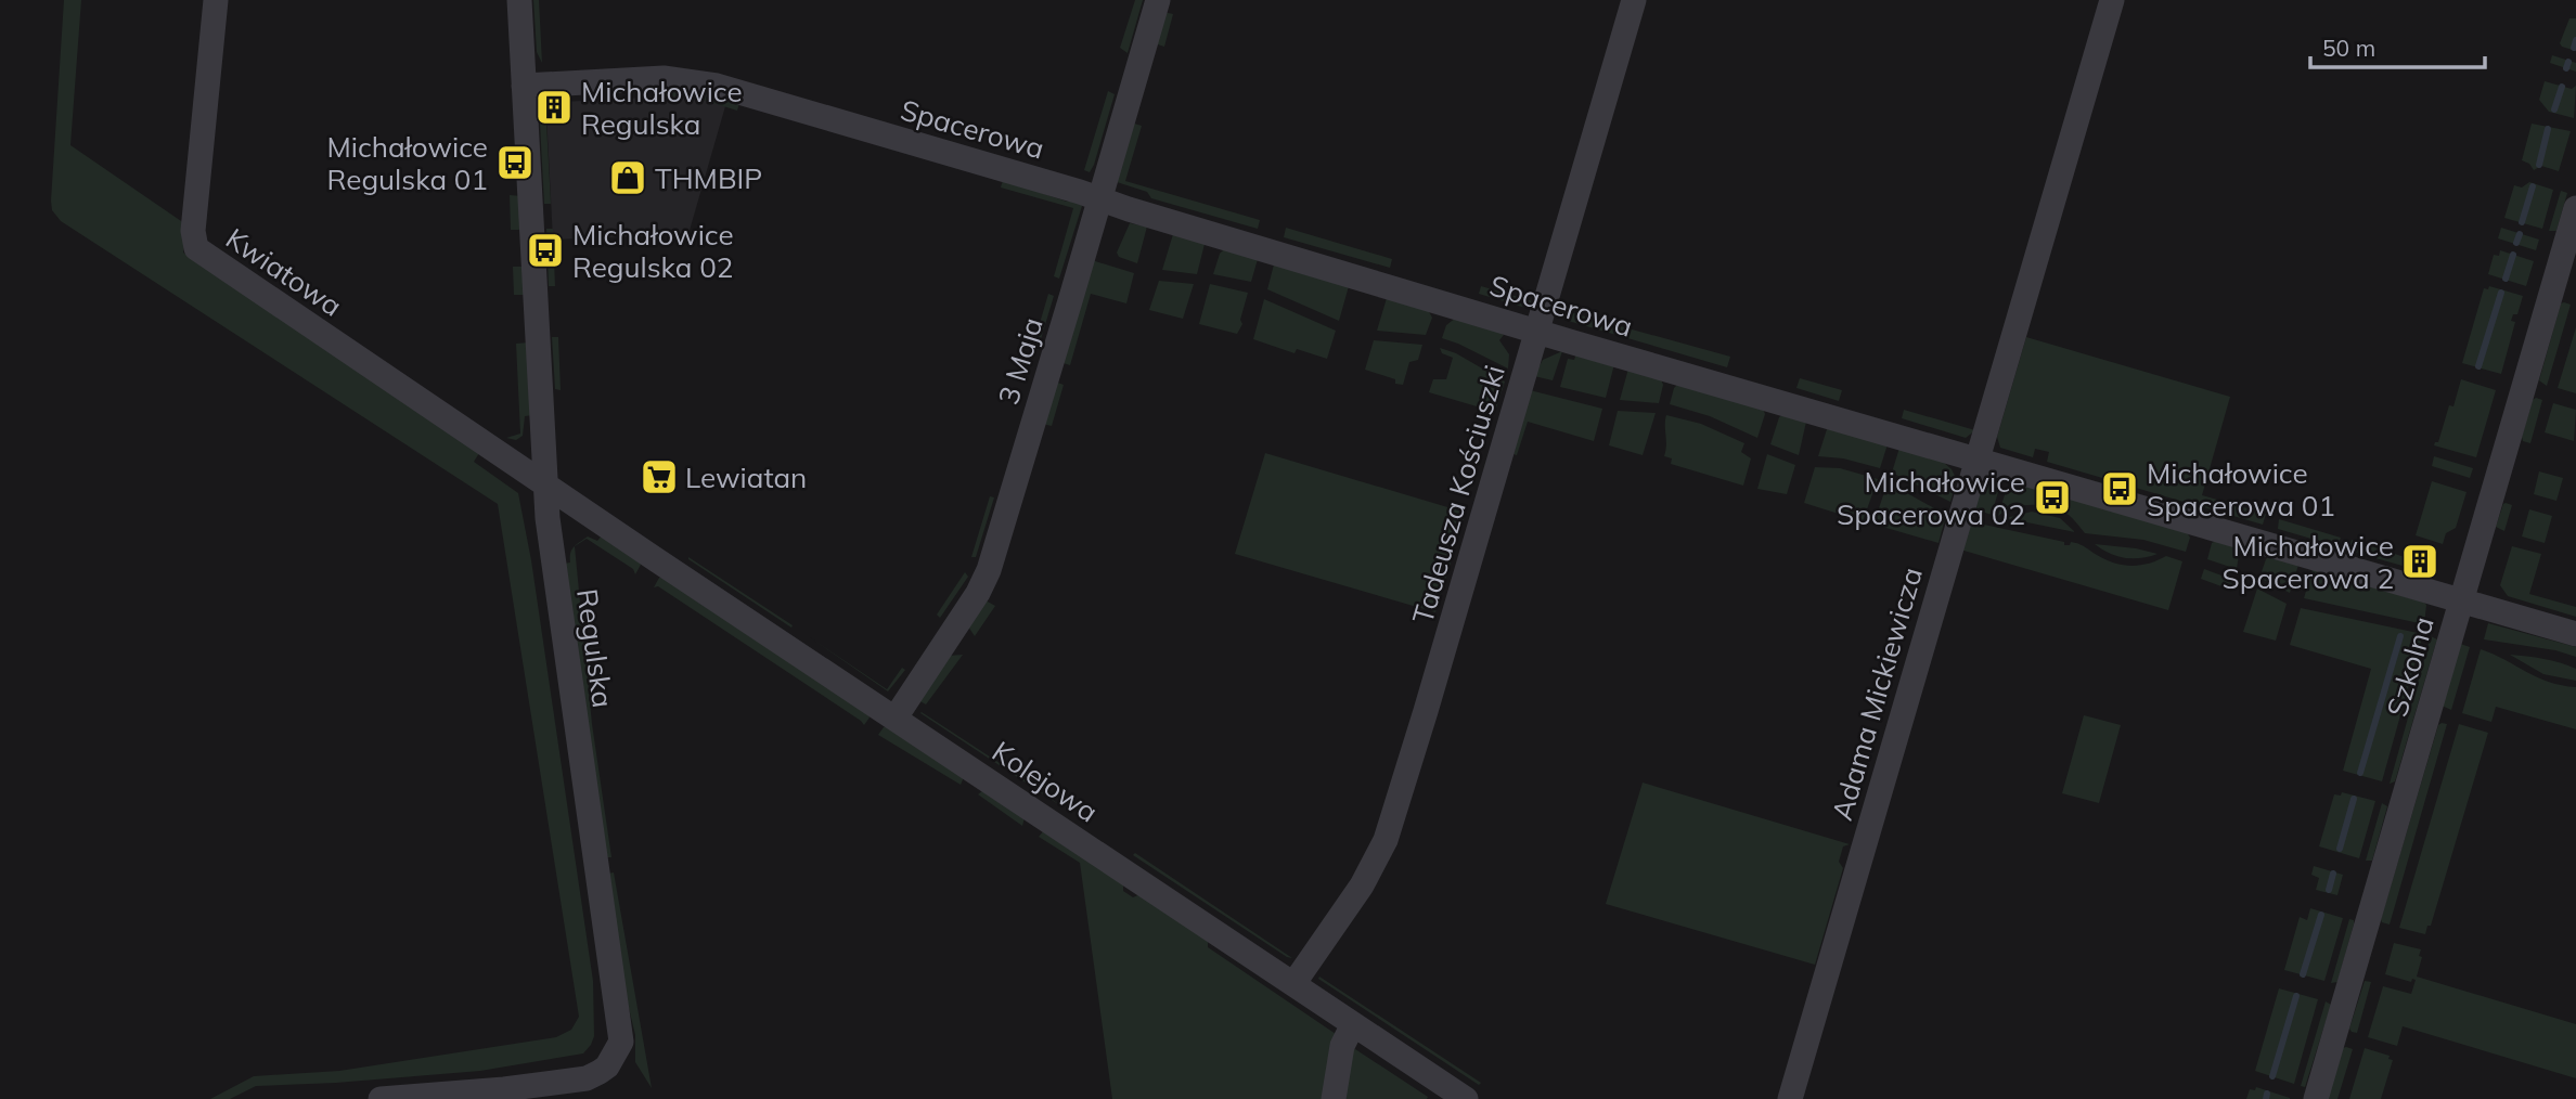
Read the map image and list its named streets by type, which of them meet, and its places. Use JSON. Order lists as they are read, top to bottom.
{
  "streets": {
    "street": [
      "Spacerowa",
      "Kwiatowa",
      "3 Maja",
      "Tadeusza Kościuszki",
      "Regulska",
      "Szkolna",
      "Adama Mickiewicza",
      "Kolejowa"
    ]
  },
  "crossings": [
    ["Spacerowa", "3 Maja"],
    ["Spacerowa", "Tadeusza Kościuszki"],
    ["Spacerowa", "Regulska"],
    ["Spacerowa", "Szkolna"],
    ["Spacerowa", "Adama Mickiewicza"],
    ["Kwiatowa", "Regulska"],
    ["Kwiatowa", "Kolejowa"],
    ["3 Maja", "Kolejowa"],
    ["Tadeusza Kościuszki", "Kolejowa"],
    ["Regulska", "Kolejowa"]
  ],
  "places": {
    "building": ["Michałowice Regulska", "Michałowice Spacerowa 2"],
    "bus stop": [
      "Michałowice Regulska 01",
      "Michałowice Regulska 02",
      "Michałowice Spacerowa 01",
      "Michałowice Spacerowa 02"
    ],
    "shop": ["THMBIP"],
    "supermarket": ["Lewiatan"]
  },
  "scale_bar": "50 m"
}
